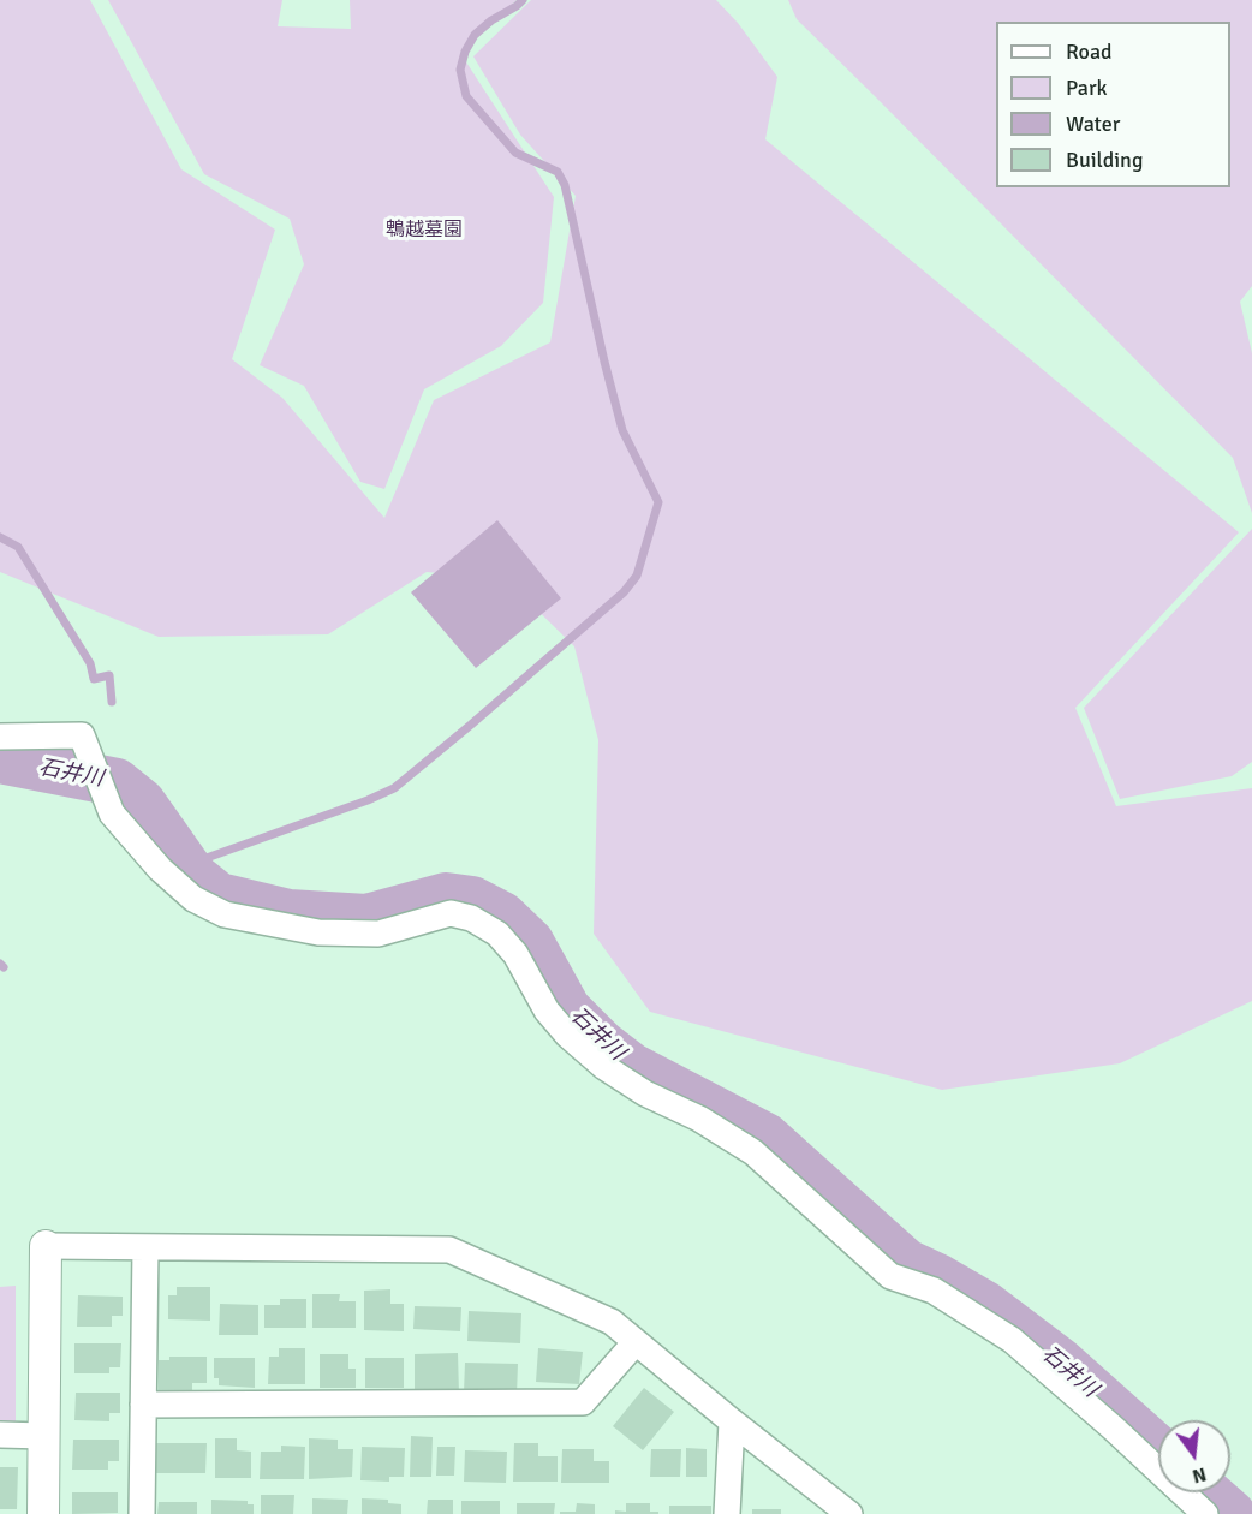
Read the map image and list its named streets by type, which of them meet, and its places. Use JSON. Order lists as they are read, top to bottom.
{
  "water": ["石井川"],
  "parks": ["鵯越墓園"],
  "legend": [
    "Road",
    "Park",
    "Water",
    "Building"
  ],
  "north": "bottom"
}
